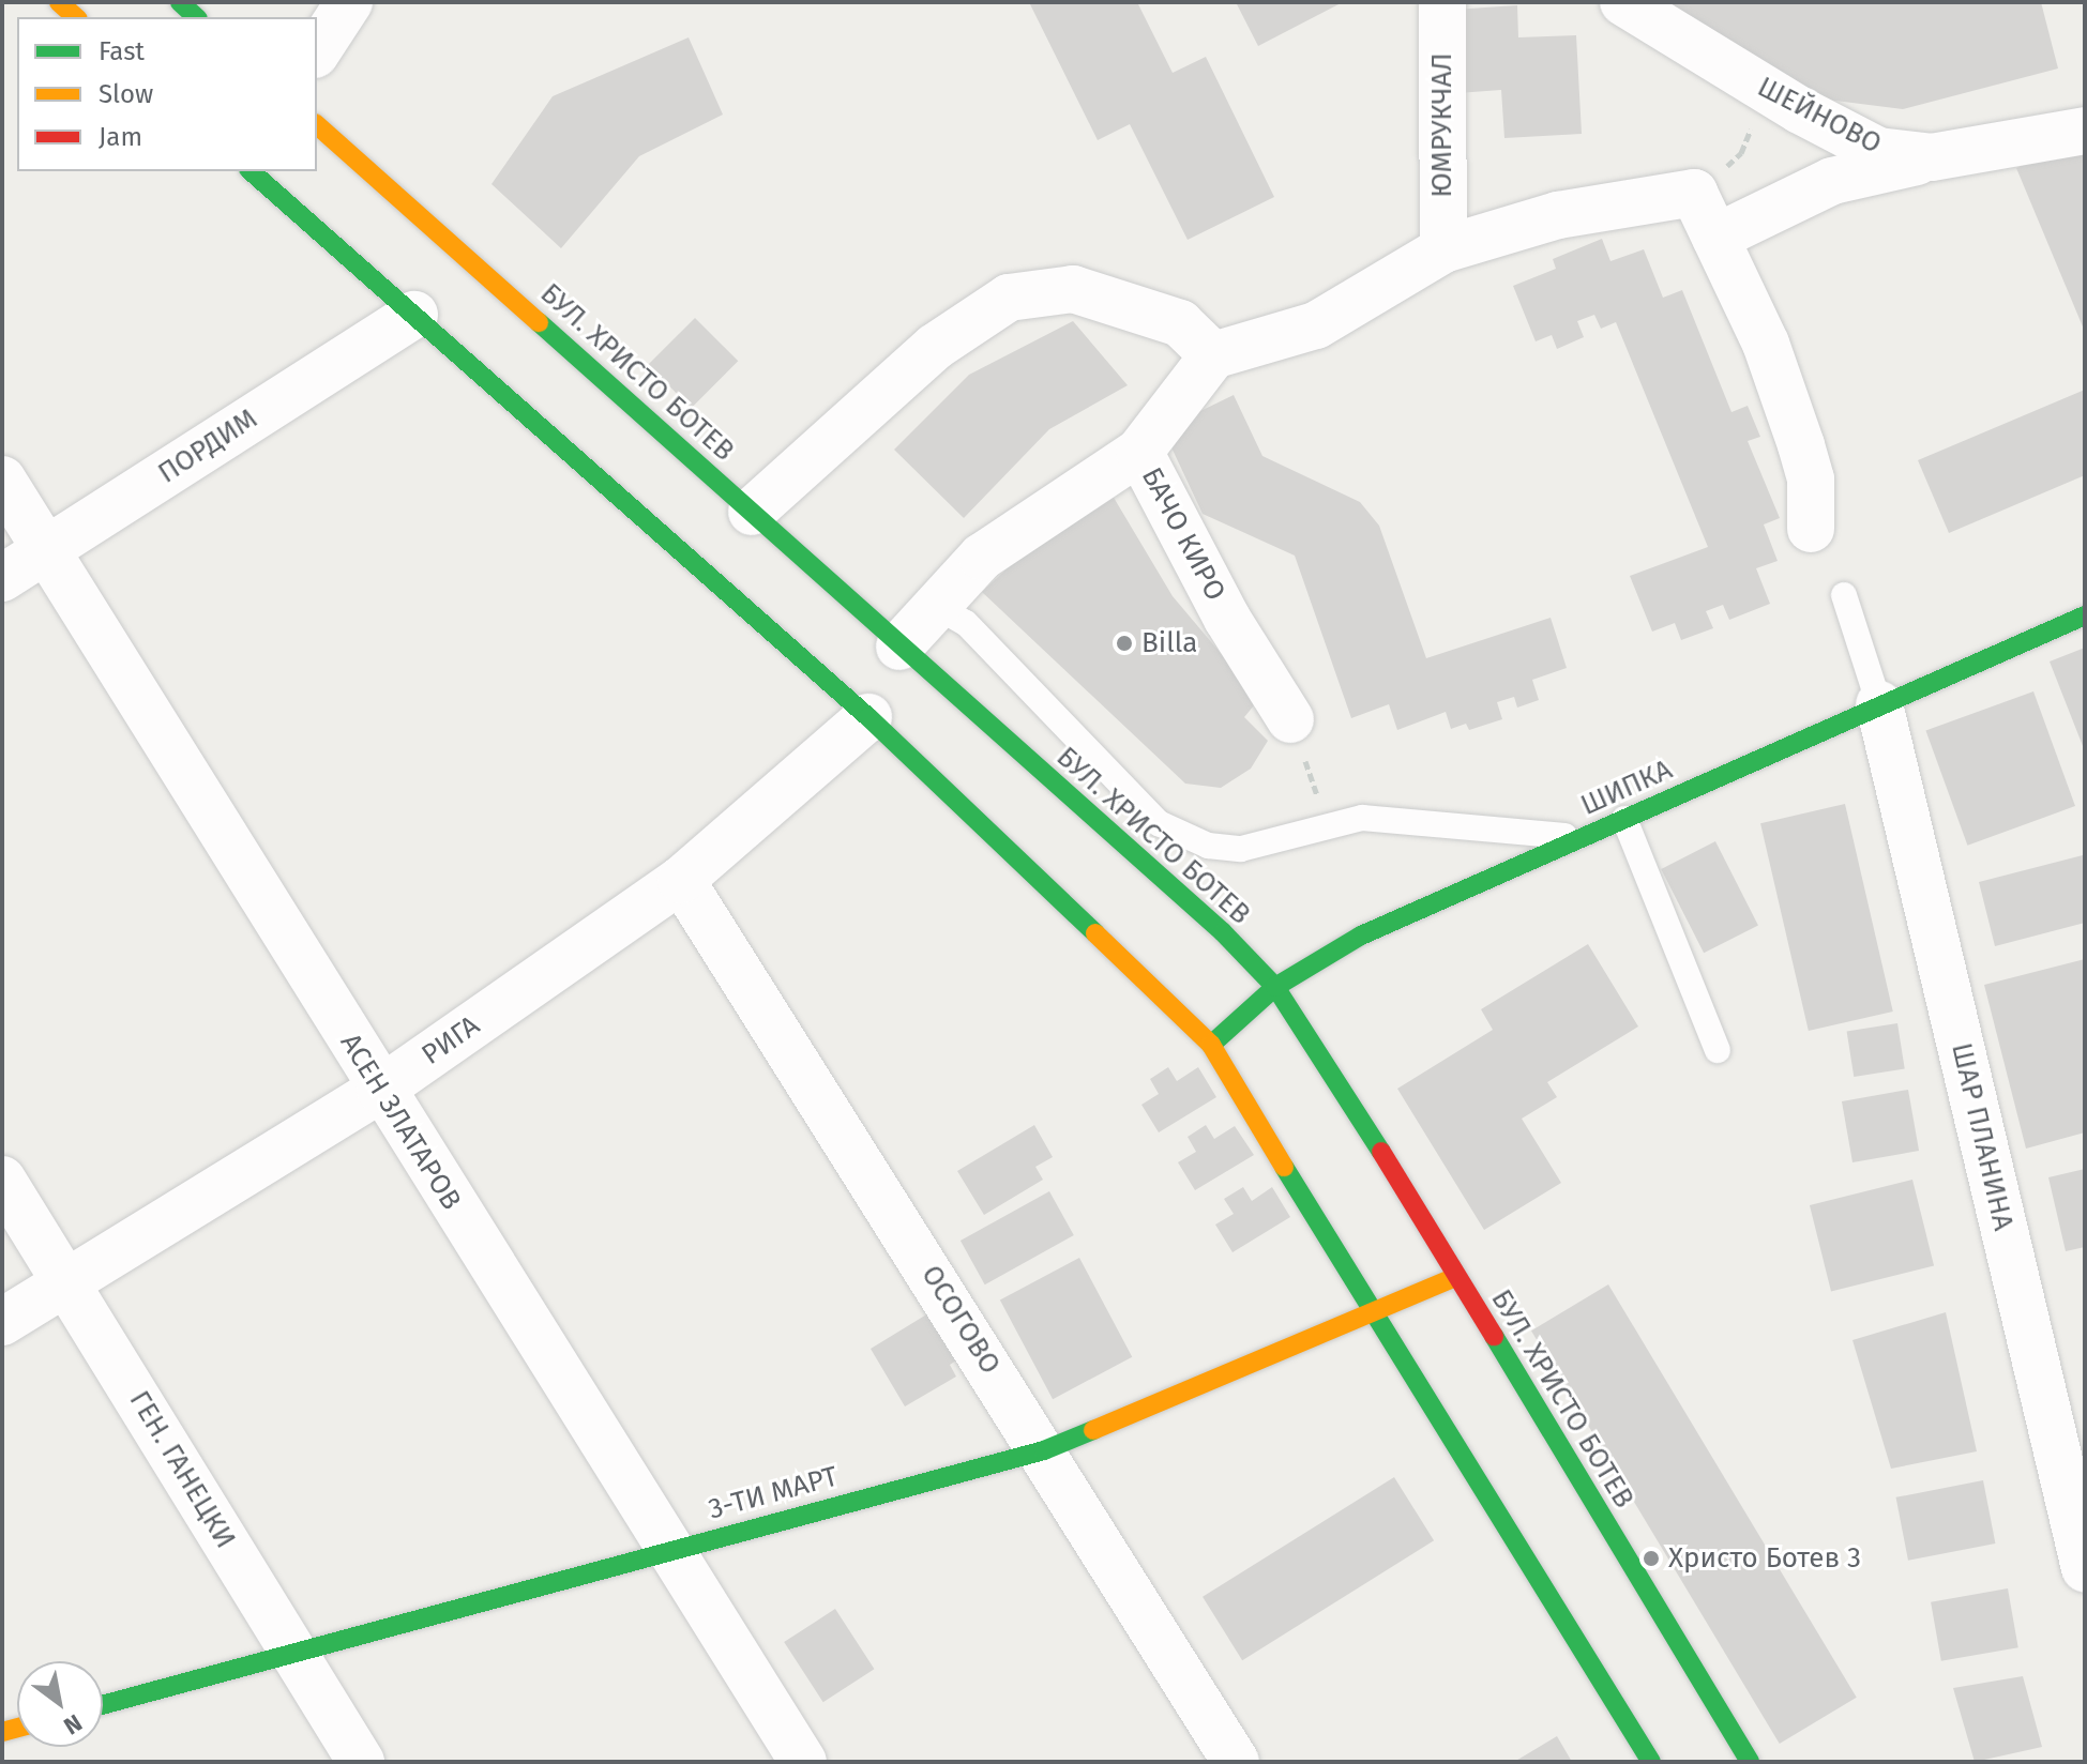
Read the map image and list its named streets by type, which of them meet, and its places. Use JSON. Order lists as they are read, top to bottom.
{
  "streets": {
    "main road": ["БУЛ. ХРИСТО БОТЕВ", "ШИПКА", "3-ТИ МАРТ"],
    "street": [
      "ШЕЙНОВО",
      "ЮМРУКЧАЛ",
      "ПОРДИМ",
      "БАЧО КИРО",
      "РИГА",
      "АСЕН ЗЛАТАРОВ",
      "ШАР ПЛАНИНА",
      "ОСОГОВО",
      "ГЕН. ГАНЕЦКИ"
    ]
  },
  "crossings": [
    ["БУЛ. ХРИСТО БОТЕВ", "ШИПКА"],
    ["БУЛ. ХРИСТО БОТЕВ", "3-ТИ МАРТ"],
    ["ПОРДИМ", "АСЕН ЗЛАТАРОВ"],
    ["ШИПКА", "ШАР ПЛАНИНА"],
    ["РИГА", "АСЕН ЗЛАТАРОВ"],
    ["РИГА", "ОСОГОВО"],
    ["РИГА", "ГЕН. ГАНЕЦКИ"],
    ["АСЕН ЗЛАТАРОВ", "3-ТИ МАРТ"],
    ["ОСОГОВО", "3-ТИ МАРТ"],
    ["ГЕН. ГАНЕЦКИ", "3-ТИ МАРТ"]
  ],
  "places": ["Billa", "Христо Ботев 3"],
  "legend": ["Fast", "Slow", "Jam"],
  "north": "bottom right"
}
